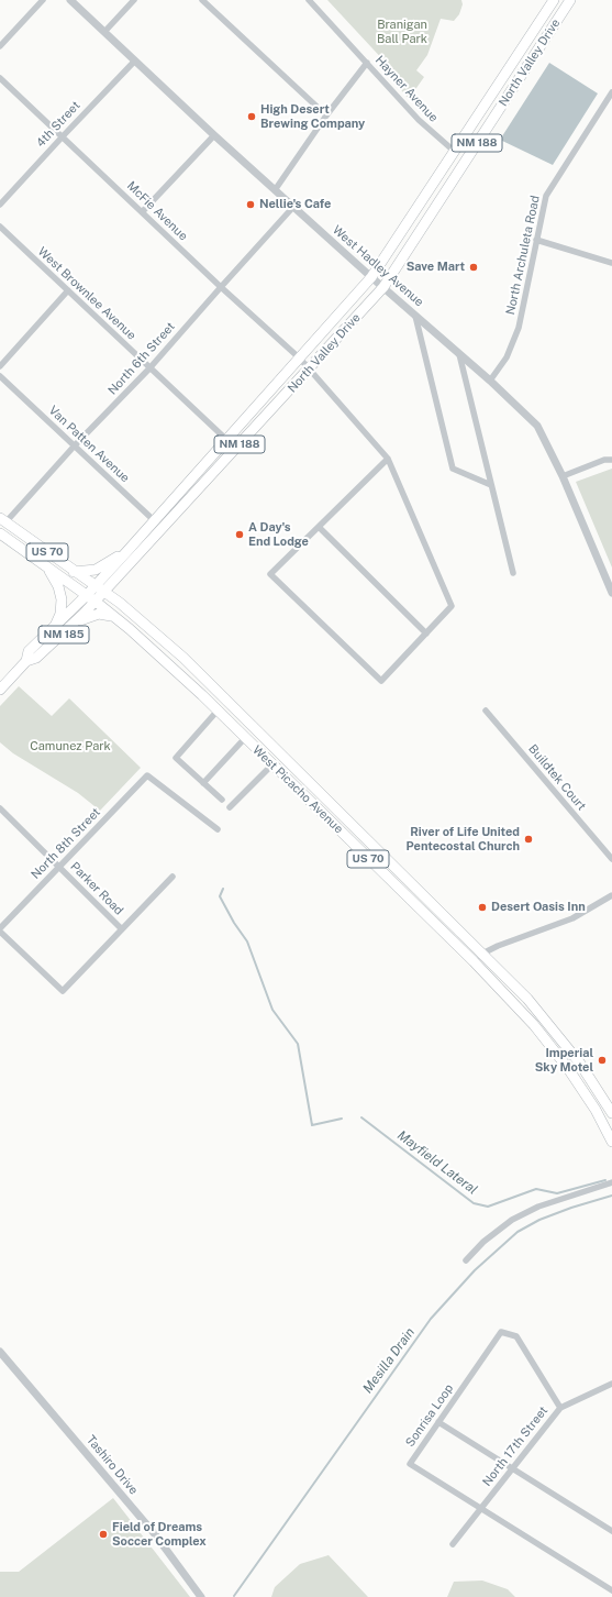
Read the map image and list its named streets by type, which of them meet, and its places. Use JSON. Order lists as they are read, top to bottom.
{
  "streets": {
    "main road": [
      "North Valley Drive",
      "NM 188",
      "US 70",
      "NM 185",
      "West Picacho Avenue"
    ],
    "street": [
      "Hayner Avenue",
      "4th Street",
      "McFie Avenue",
      "North Archuleta Road",
      "West Hadley Avenue",
      "West Brownlee Avenue",
      "North 6th Street",
      "Van Patten Avenue",
      "Buildtek Court",
      "North 8th Street",
      "Parker Road",
      "Sonrisa Loop",
      "North 17th Street",
      "Tashiro Drive"
    ]
  },
  "crossings": [
    ["North Valley Drive", "Hayner Avenue"],
    ["North Valley Drive", "McFie Avenue"],
    ["North Valley Drive", "West Hadley Avenue"],
    ["North Valley Drive", "West Brownlee Avenue"],
    ["North Valley Drive", "Van Patten Avenue"],
    ["North Valley Drive", "West Picacho Avenue"],
    ["4th Street", "McFie Avenue"],
    ["4th Street", "West Hadley Avenue"],
    ["McFie Avenue", "North 6th Street"],
    ["North Archuleta Road", "West Hadley Avenue"],
    ["West Hadley Avenue", "North 6th Street"],
    ["West Brownlee Avenue", "North 6th Street"],
    ["North 6th Street", "Van Patten Avenue"],
    ["North 6th Street", "West Picacho Avenue"],
    ["North 8th Street", "Parker Road"],
    ["Sonrisa Loop", "North 17th Street"]
  ],
  "water": ["Mayfield Lateral", "Mesilla Drain"],
  "parks": ["Branigan Ball Park", "Camunez Park"],
  "places": [
    "High Desert Brewing Company",
    "Nellie's Cafe",
    "Save Mart",
    "A Day's End Lodge",
    "River of Life United Pentecostal Church",
    "Desert Oasis Inn",
    "Imperial Sky Motel",
    "Field of Dreams Soccer Complex"
  ]
}
